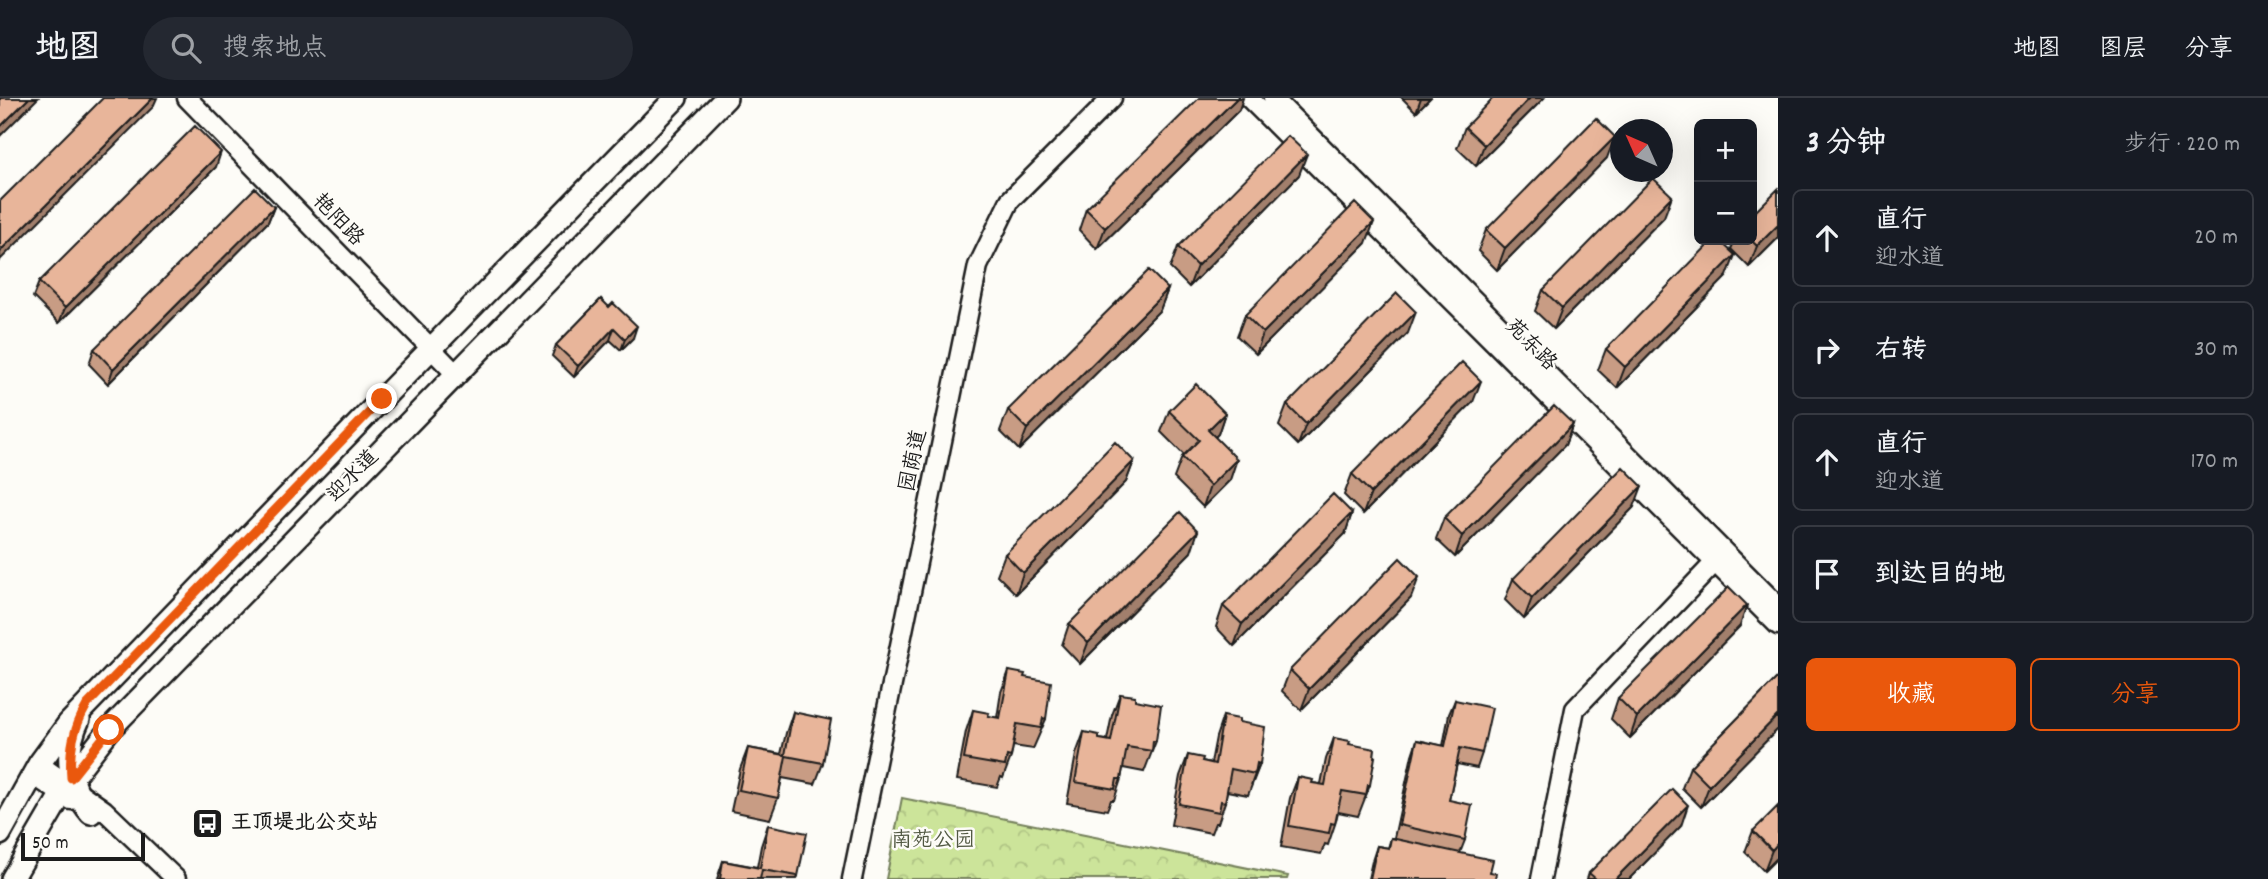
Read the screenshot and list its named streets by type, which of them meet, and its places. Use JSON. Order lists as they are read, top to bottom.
{
  "streets": {
    "main road": ["迎水道"],
    "street": ["艳阳路", "苑东路", "园荫道"]
  },
  "crossings": [
    ["艳阳路", "迎水道"]
  ],
  "parks": ["南苑公园"],
  "places": {
    "bus stop": ["王顶堤北公交站"]
  },
  "scale_bar": "50 m",
  "north": "top left",
  "page": {
    "header": "地图",
    "search": "搜索地点",
    "nav": ["地图", "图层", "分享"],
    "heading": ["3 分钟", "步行 · 220 m"],
    "map_buttons": ["+", "−"],
    "list": [
      ["直行", "迎水道", "20 m"],
      ["右转", "30 m"],
      ["直行", "迎水道", "170 m"],
      "到达目的地"
    ],
    "buttons": ["收藏", "分享"],
    "scale": "50 m"
  }
}
